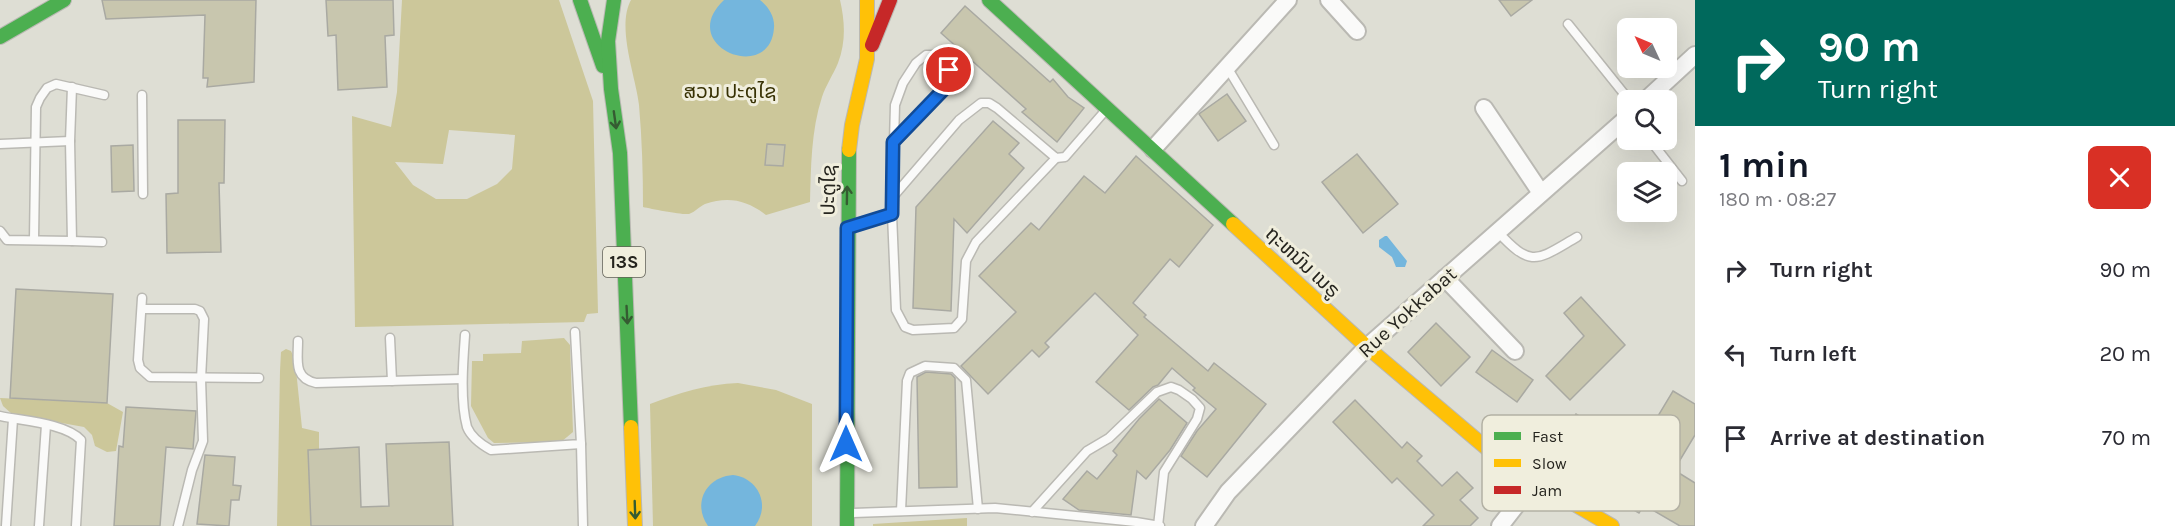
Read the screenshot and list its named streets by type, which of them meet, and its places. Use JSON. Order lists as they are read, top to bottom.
{
  "streets": {
    "main road": ["ປະຕູໄຊ", "13S", "ຖະຫນົນ ເນຣູ"],
    "street": ["Rue Yokkabat"]
  },
  "crossings": [
    ["ຖະຫນົນ ເນຣູ", "Rue Yokkabat"]
  ],
  "parks": ["ສວນ ປະຕູໄຊ"],
  "legend": ["Fast", "Slow", "Jam"],
  "north": "top left",
  "page": {
    "turn": ["90 m", "Turn right"],
    "heading": ["1 min", "180 m · 08:27"],
    "list": [
      {
        "name": "Turn right",
        "value": "90 m"
      },
      {
        "name": "Turn left",
        "value": "20 m"
      },
      {
        "name": "Arrive at destination",
        "value": "70 m"
      }
    ]
  }
}
